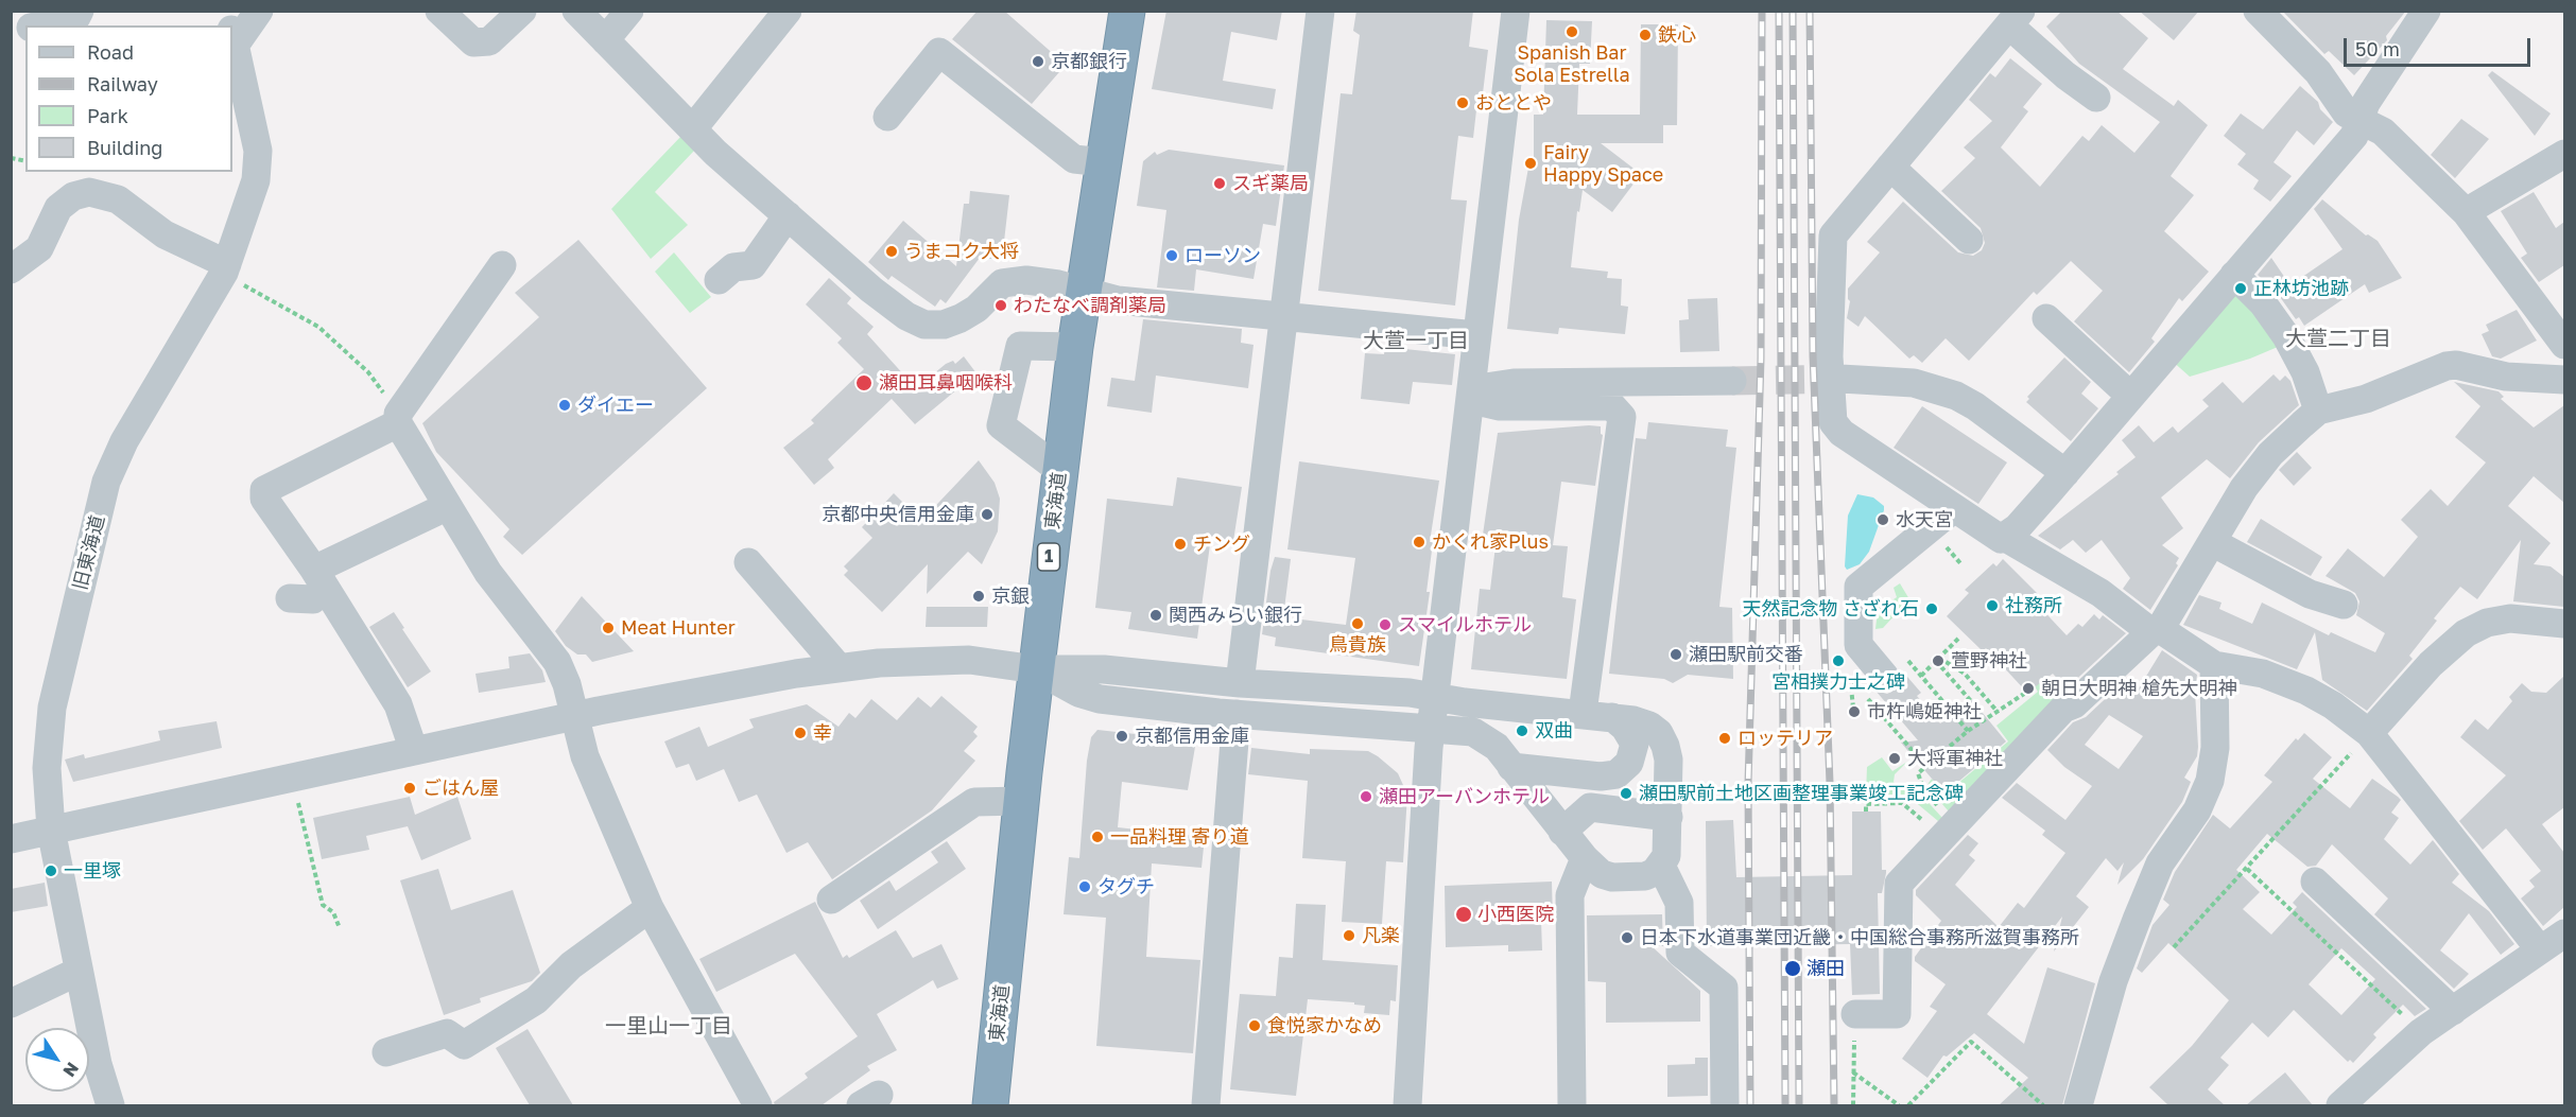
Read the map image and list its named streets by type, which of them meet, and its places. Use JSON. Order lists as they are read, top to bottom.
{
  "streets": {
    "highway": ["東海道", "1"],
    "street": ["旧東海道"]
  },
  "districts": ["大萱二丁目", "大萱一丁目", "一里山一丁目"],
  "places": [
    "Spanish Bar Sola Estrella",
    "鉄心",
    "京都銀行",
    "おととや",
    "Fairy Happy Space",
    "スギ薬局",
    "うまコク大将",
    "ローソン",
    "正林坊池跡",
    "わたなべ調剤薬局",
    "瀬田耳鼻咽喉科",
    "ダイエー",
    "京都中央信用金庫",
    "水天宮",
    "かくれ家Plus",
    "チング",
    "京銀",
    "社務所",
    "天然記念物 さざれ石",
    "関西みらい銀行",
    "鳥貴族",
    "スマイルホテル",
    "Meat Hunter",
    "瀬田駅前交番",
    "宮相撲力士之碑",
    "萱野神社",
    "朝日大明神 槍先大明神",
    "市杵嶋姫神社",
    "双曲",
    "幸",
    "京都信用金庫",
    "ロッテリア",
    "大将軍神社",
    "ごはん屋",
    "瀬田駅前土地区画整理事業竣工記念碑",
    "瀬田アーバンホテル",
    "一品料理 寄り道",
    "一里塚",
    "タグチ",
    "小西医院",
    "凡楽",
    "日本下水道事業団近畿・中国総合事務所滋賀事務所",
    "瀬田",
    "食悦家かなめ"
  ],
  "legend": [
    "Road",
    "Railway",
    "Park",
    "Building"
  ],
  "scale_bar": "50 m",
  "north": "bottom right"
}
